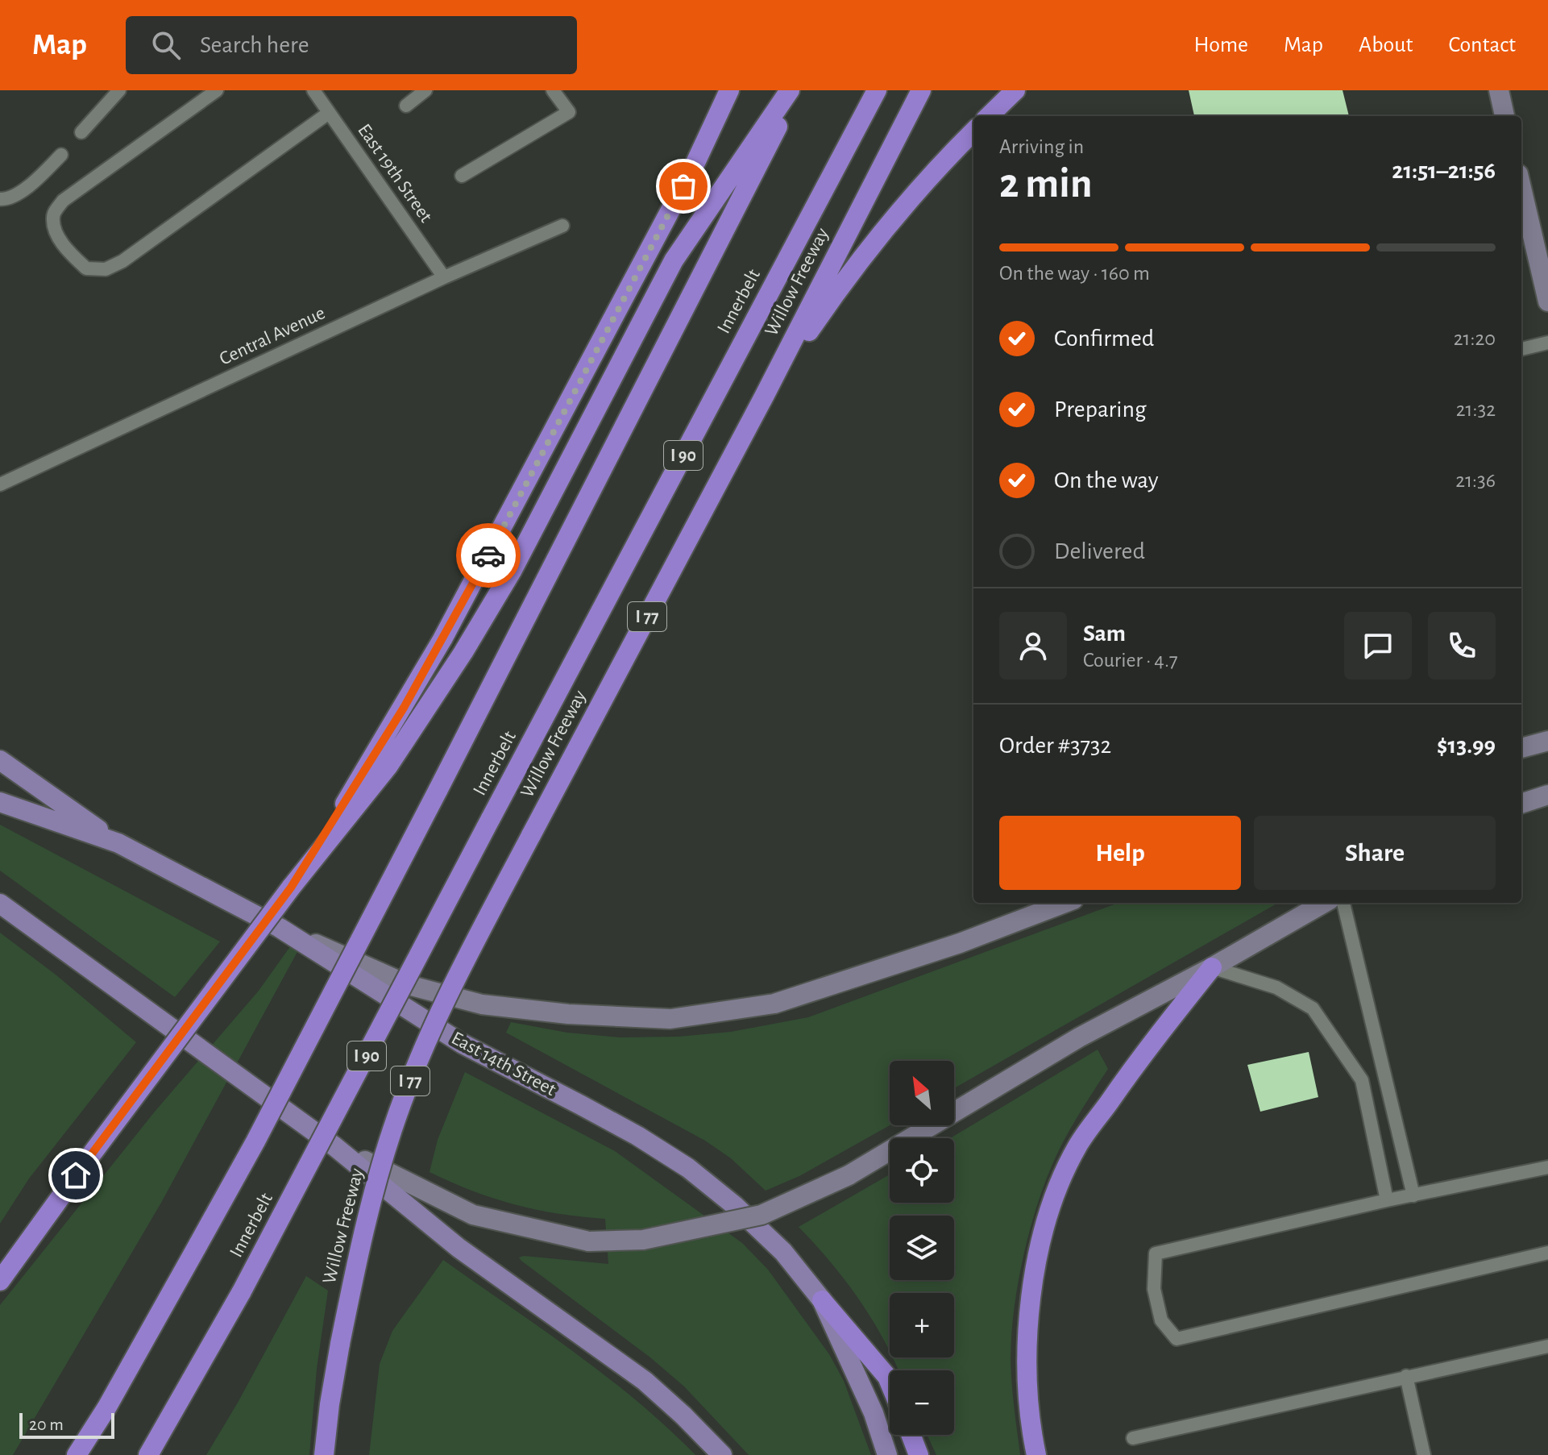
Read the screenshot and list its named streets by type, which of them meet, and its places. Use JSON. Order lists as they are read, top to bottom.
{
  "streets": {
    "highway": [
      "Willow Freeway",
      "Innerbelt",
      "I 90",
      "I 77"
    ],
    "main road": ["East 14th Street"],
    "lane": ["East 19th Street", "Central Avenue"]
  },
  "crossings": [
    ["East 19th Street", "Central Avenue"]
  ],
  "scale_bar": "20 m",
  "north": "top left",
  "page": {
    "header": "Map",
    "search": "Search here",
    "nav": [
      "Home",
      "Map",
      "About",
      "Contact"
    ],
    "heading": ["2 min", "Arriving in", "21:51–21:56"],
    "panel": [
      "Sam",
      "Courier · 4.7",
      "Order #3732",
      "$13.99"
    ],
    "bar": "On the way · 160 m",
    "list": [
      ["Confirmed", "21:20"],
      ["Preparing", "21:32"],
      ["On the way", "21:36"],
      "Delivered"
    ],
    "buttons": ["Help", "Share"],
    "map_buttons": ["+", "−"],
    "scale": "20 m"
  }
}
